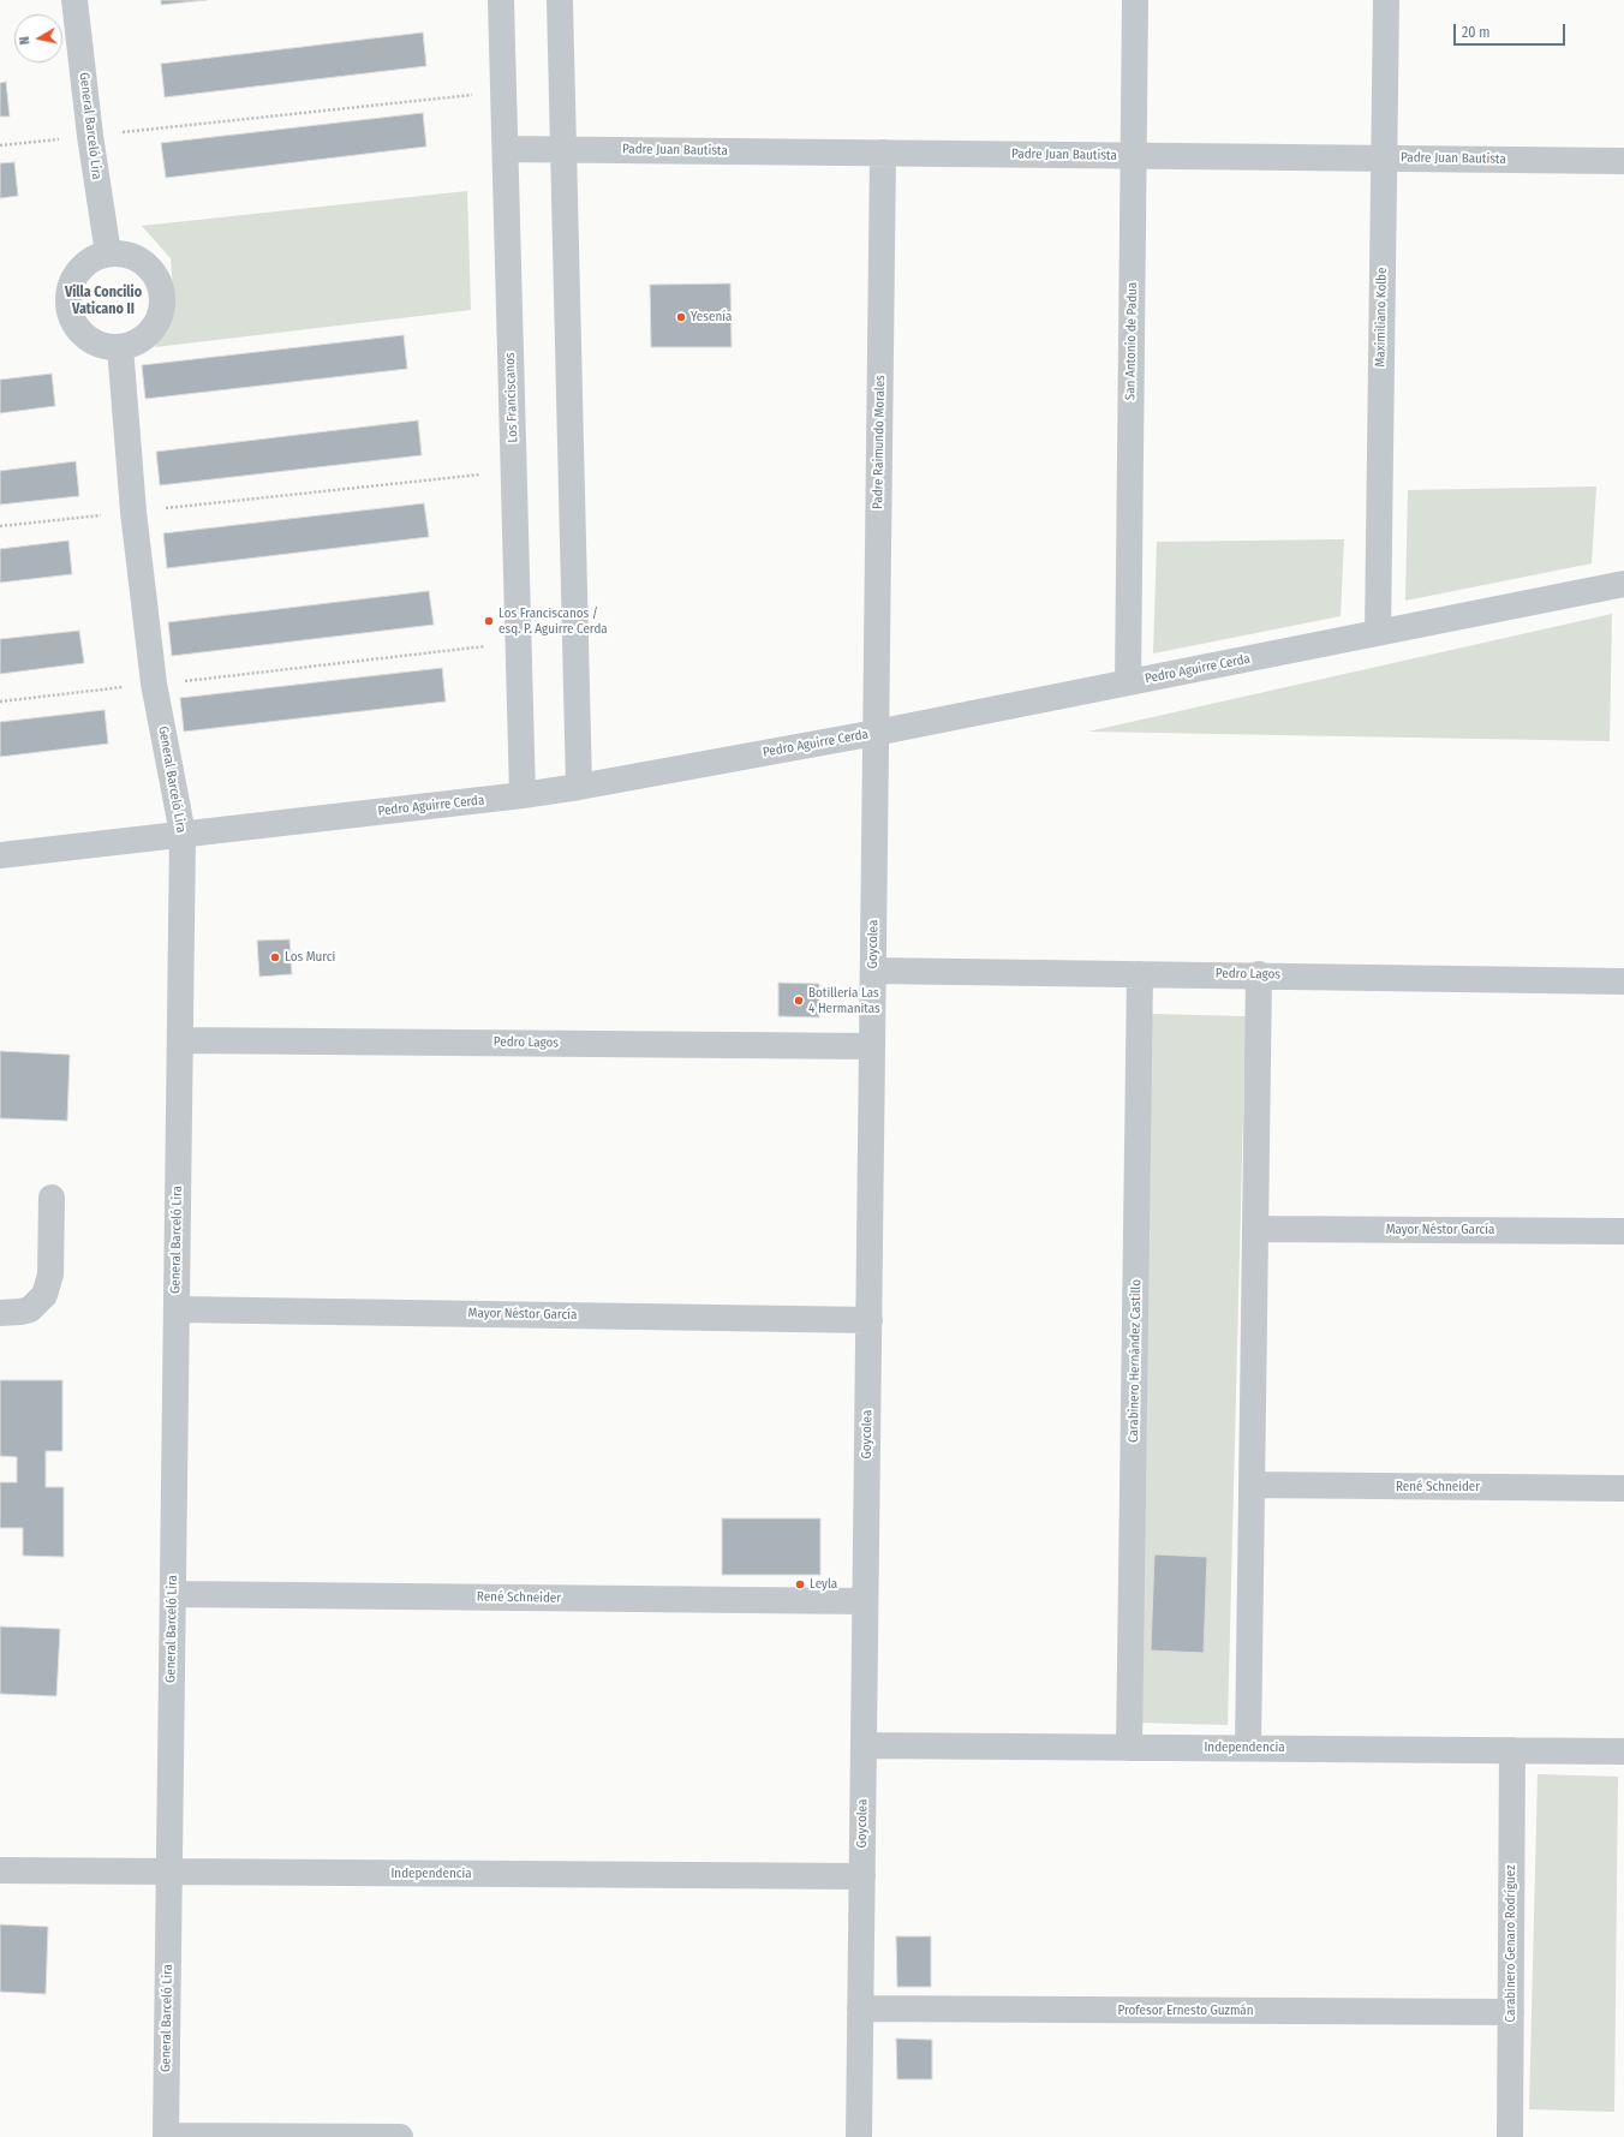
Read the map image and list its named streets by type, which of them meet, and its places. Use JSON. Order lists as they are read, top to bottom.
{
  "streets": {
    "street": [
      "General Barceló Lira",
      "Padre Juan Bautista",
      "Maximiliano Kolbe",
      "San Antonio de Padua",
      "Los Franciscanos",
      "Padre Raimundo Morales",
      "Pedro Aguirre Cerda",
      "Goycolea",
      "Pedro Lagos",
      "Mayor Néstor García",
      "Carabinero Hernández Castillo",
      "René Schneider",
      "Independencia",
      "Carabinero Genaro Rodríguez",
      "Profesor Ernesto Guzmán"
    ]
  },
  "crossings": [
    ["General Barceló Lira", "Pedro Aguirre Cerda"],
    ["General Barceló Lira", "Pedro Lagos"],
    ["General Barceló Lira", "Mayor Néstor García"],
    ["General Barceló Lira", "René Schneider"],
    ["General Barceló Lira", "Independencia"],
    ["Padre Juan Bautista", "Maximiliano Kolbe"],
    ["Padre Juan Bautista", "San Antonio de Padua"],
    ["Padre Juan Bautista", "Los Franciscanos"],
    ["Padre Juan Bautista", "Padre Raimundo Morales"],
    ["Maximiliano Kolbe", "Pedro Aguirre Cerda"],
    ["San Antonio de Padua", "Pedro Aguirre Cerda"],
    ["Los Franciscanos", "Pedro Aguirre Cerda"],
    ["Padre Raimundo Morales", "Pedro Aguirre Cerda"],
    ["Padre Raimundo Morales", "Goycolea"],
    ["Pedro Aguirre Cerda", "Goycolea"],
    ["Goycolea", "Pedro Lagos"],
    ["Goycolea", "Mayor Néstor García"],
    ["Goycolea", "René Schneider"],
    ["Goycolea", "Independencia"],
    ["Goycolea", "Profesor Ernesto Guzmán"],
    ["Pedro Lagos", "Carabinero Hernández Castillo"],
    ["Carabinero Hernández Castillo", "Independencia"],
    ["Independencia", "Carabinero Genaro Rodríguez"],
    ["Carabinero Genaro Rodríguez", "Profesor Ernesto Guzmán"]
  ],
  "districts": ["Villa Concilio Vaticano II"],
  "places": [
    "Yesenía",
    "Los Franciscanos / esq. P. Aguirre Cerda",
    "Los Murci",
    "Botilleria Las 4 Hermanitas",
    "Leyla"
  ],
  "scale_bar": "20 m",
  "north": "left"
}
